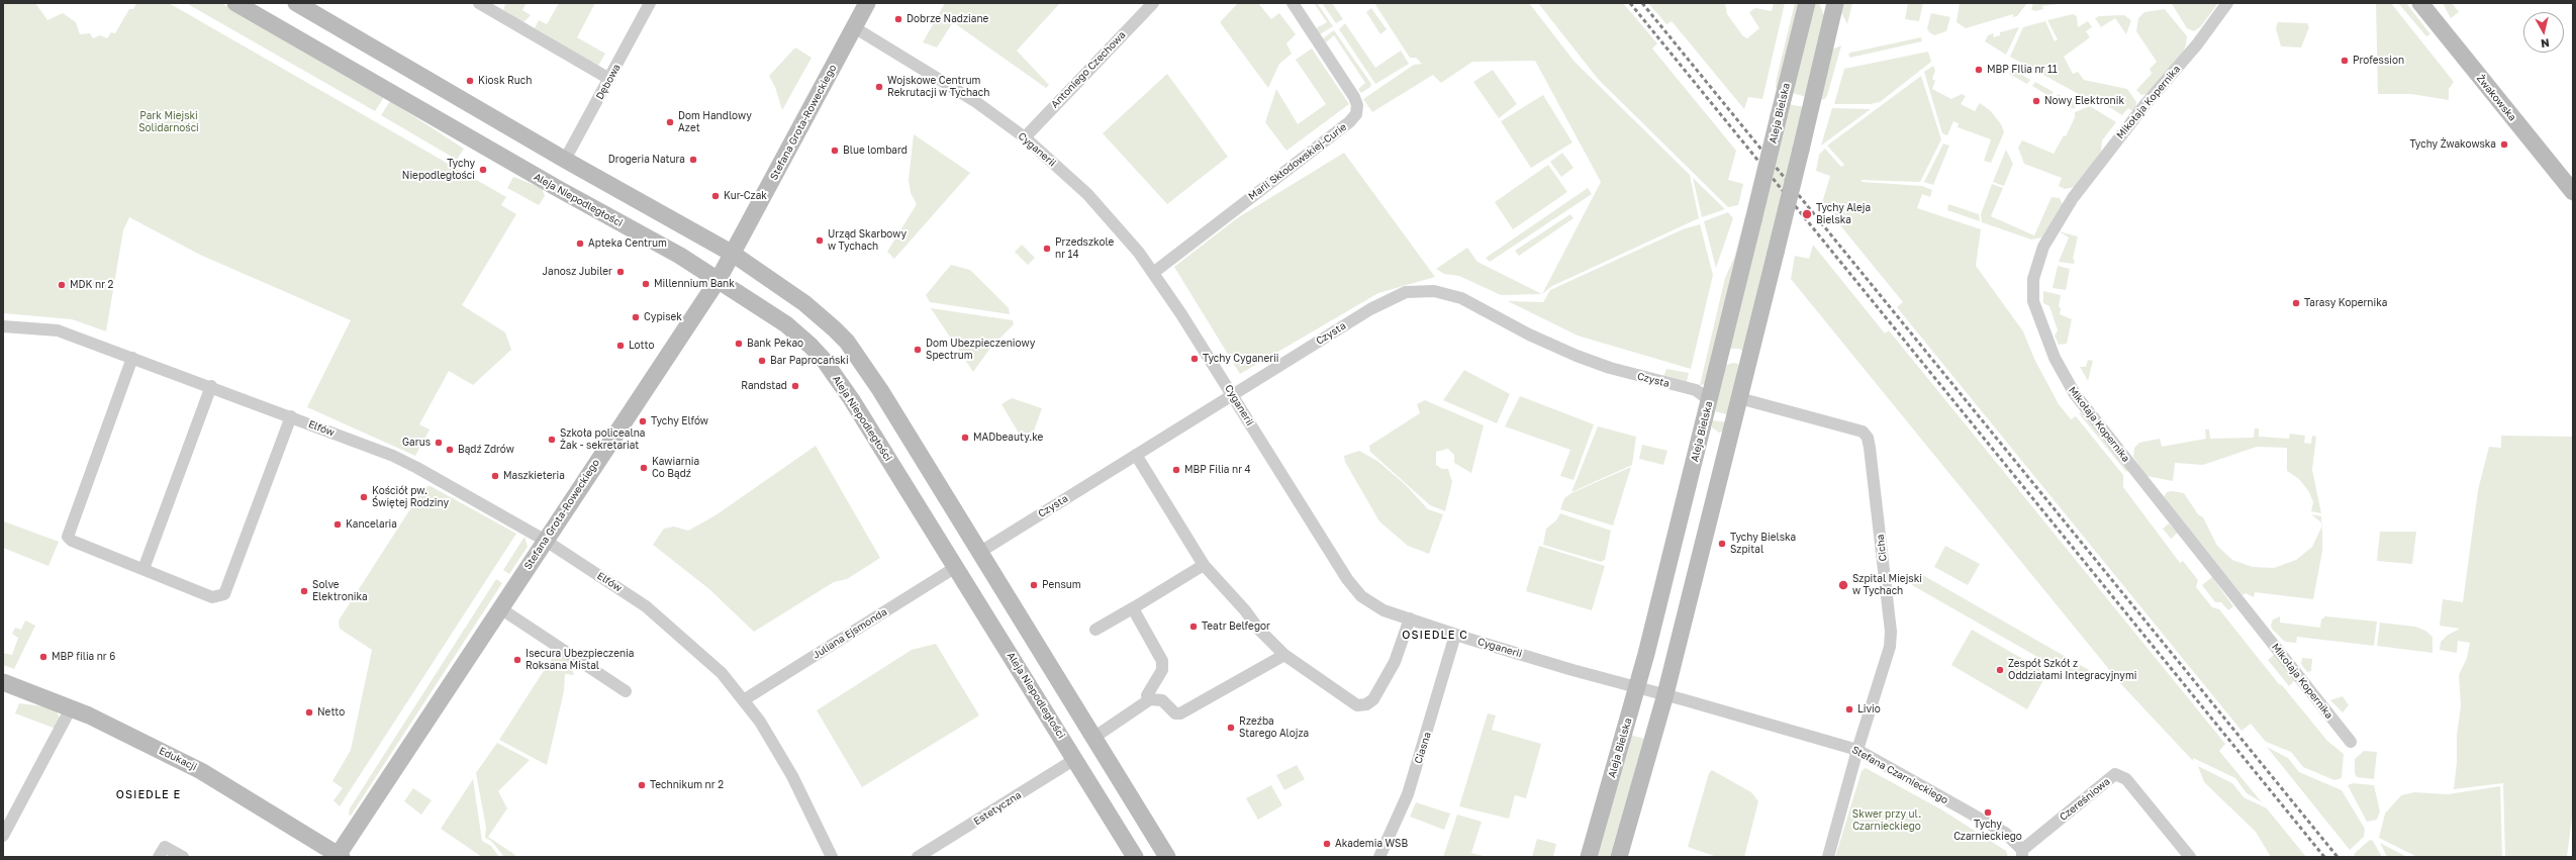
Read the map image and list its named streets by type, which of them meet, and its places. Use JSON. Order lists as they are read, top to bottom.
{
  "streets": {
    "street": [
      "Antoniego Czechowa",
      "Dębowa",
      "Żwakowska",
      "Mikołaja Kopernika",
      "Aleja Bielska",
      "Stefana Grota-Roweckiego",
      "Cyganerii",
      "Marii Skłodowskiej-Curie",
      "Aleja Niepodległości",
      "Czysta",
      "Elfów",
      "Cicha",
      "Juliana Ejsmonda",
      "Ciasna",
      "Edukacji",
      "Stefana Czarnieckiego",
      "Czereśniowa",
      "Estetyczna"
    ]
  },
  "crossings": [
    ["Antoniego Czechowa", "Cyganerii"],
    ["Aleja Bielska", "Cyganerii"],
    ["Aleja Bielska", "Czysta"],
    ["Stefana Grota-Roweckiego", "Cyganerii"],
    ["Stefana Grota-Roweckiego", "Aleja Niepodległości"],
    ["Stefana Grota-Roweckiego", "Elfów"],
    ["Stefana Grota-Roweckiego", "Edukacji"],
    ["Cyganerii", "Marii Skłodowskiej-Curie"],
    ["Cyganerii", "Czysta"],
    ["Cyganerii", "Ciasna"],
    ["Cyganerii", "Stefana Czarnieckiego"],
    ["Aleja Niepodległości", "Juliana Ejsmonda"],
    ["Aleja Niepodległości", "Estetyczna"],
    ["Elfów", "Juliana Ejsmonda"],
    ["Cicha", "Stefana Czarnieckiego"],
    ["Stefana Czarnieckiego", "Czereśniowa"]
  ],
  "districts": ["OSIEDLE C", "OSIEDLE E"],
  "parks": ["Park Miejski Solidarności", "Skwer przy ul. Czarnieckiego"],
  "places": [
    "Dobrze Nadziane",
    "Profession",
    "MBP FIlia nr 11",
    "Kiosk Ruch",
    "Wojskowe Centrum Rekrutacji w Tychach",
    "Nowy Elektronik",
    "Dom Handlowy Azet",
    "Tychy Żwakowska",
    "Blue lombard",
    "Drogeria Natura",
    "Tychy Niepodległości",
    "Kur-Czak",
    "Tychy Aleja Bielska",
    "Urząd Skarbowy w Tychach",
    "Apteka Centrum",
    "Przedszkole nr 14",
    "Janosz Jubiler",
    "Millennium Bank",
    "MDK nr 2",
    "Tarasy Kopernika",
    "Cypisek",
    "Bank Pekao",
    "Lotto",
    "Dom Ubezpieczeniowy Spectrum",
    "Tychy Cyganerii",
    "Bar Paprocański",
    "Randstad",
    "Tychy Elfów",
    "MADbeauty.ke",
    "Szkoła policealna Żak - sekretariat",
    "Garus",
    "Bądź Zdrów",
    "Kawiarnia Co Bądź",
    "MBP Filia nr 4",
    "Maszkieteria",
    "Kościół pw. Świętej Rodziny",
    "Kancelaria",
    "Tychy Bielska Szpital",
    "Pensum",
    "Szpital Miejski w Tychach",
    "Solve Elektronika",
    "Teatr Belfegor",
    "MBP filia nr 6",
    "Isecura Ubezpieczenia Roksana Mistal",
    "Zespół Szkół z Oddziałami Integracyjnymi",
    "Livio",
    "Netto",
    "Rzeźba Starego Alojza",
    "Technikum nr 2",
    "Tychy Czarnieckiego",
    "Akademia WSB"
  ],
  "north": "bottom"
}
